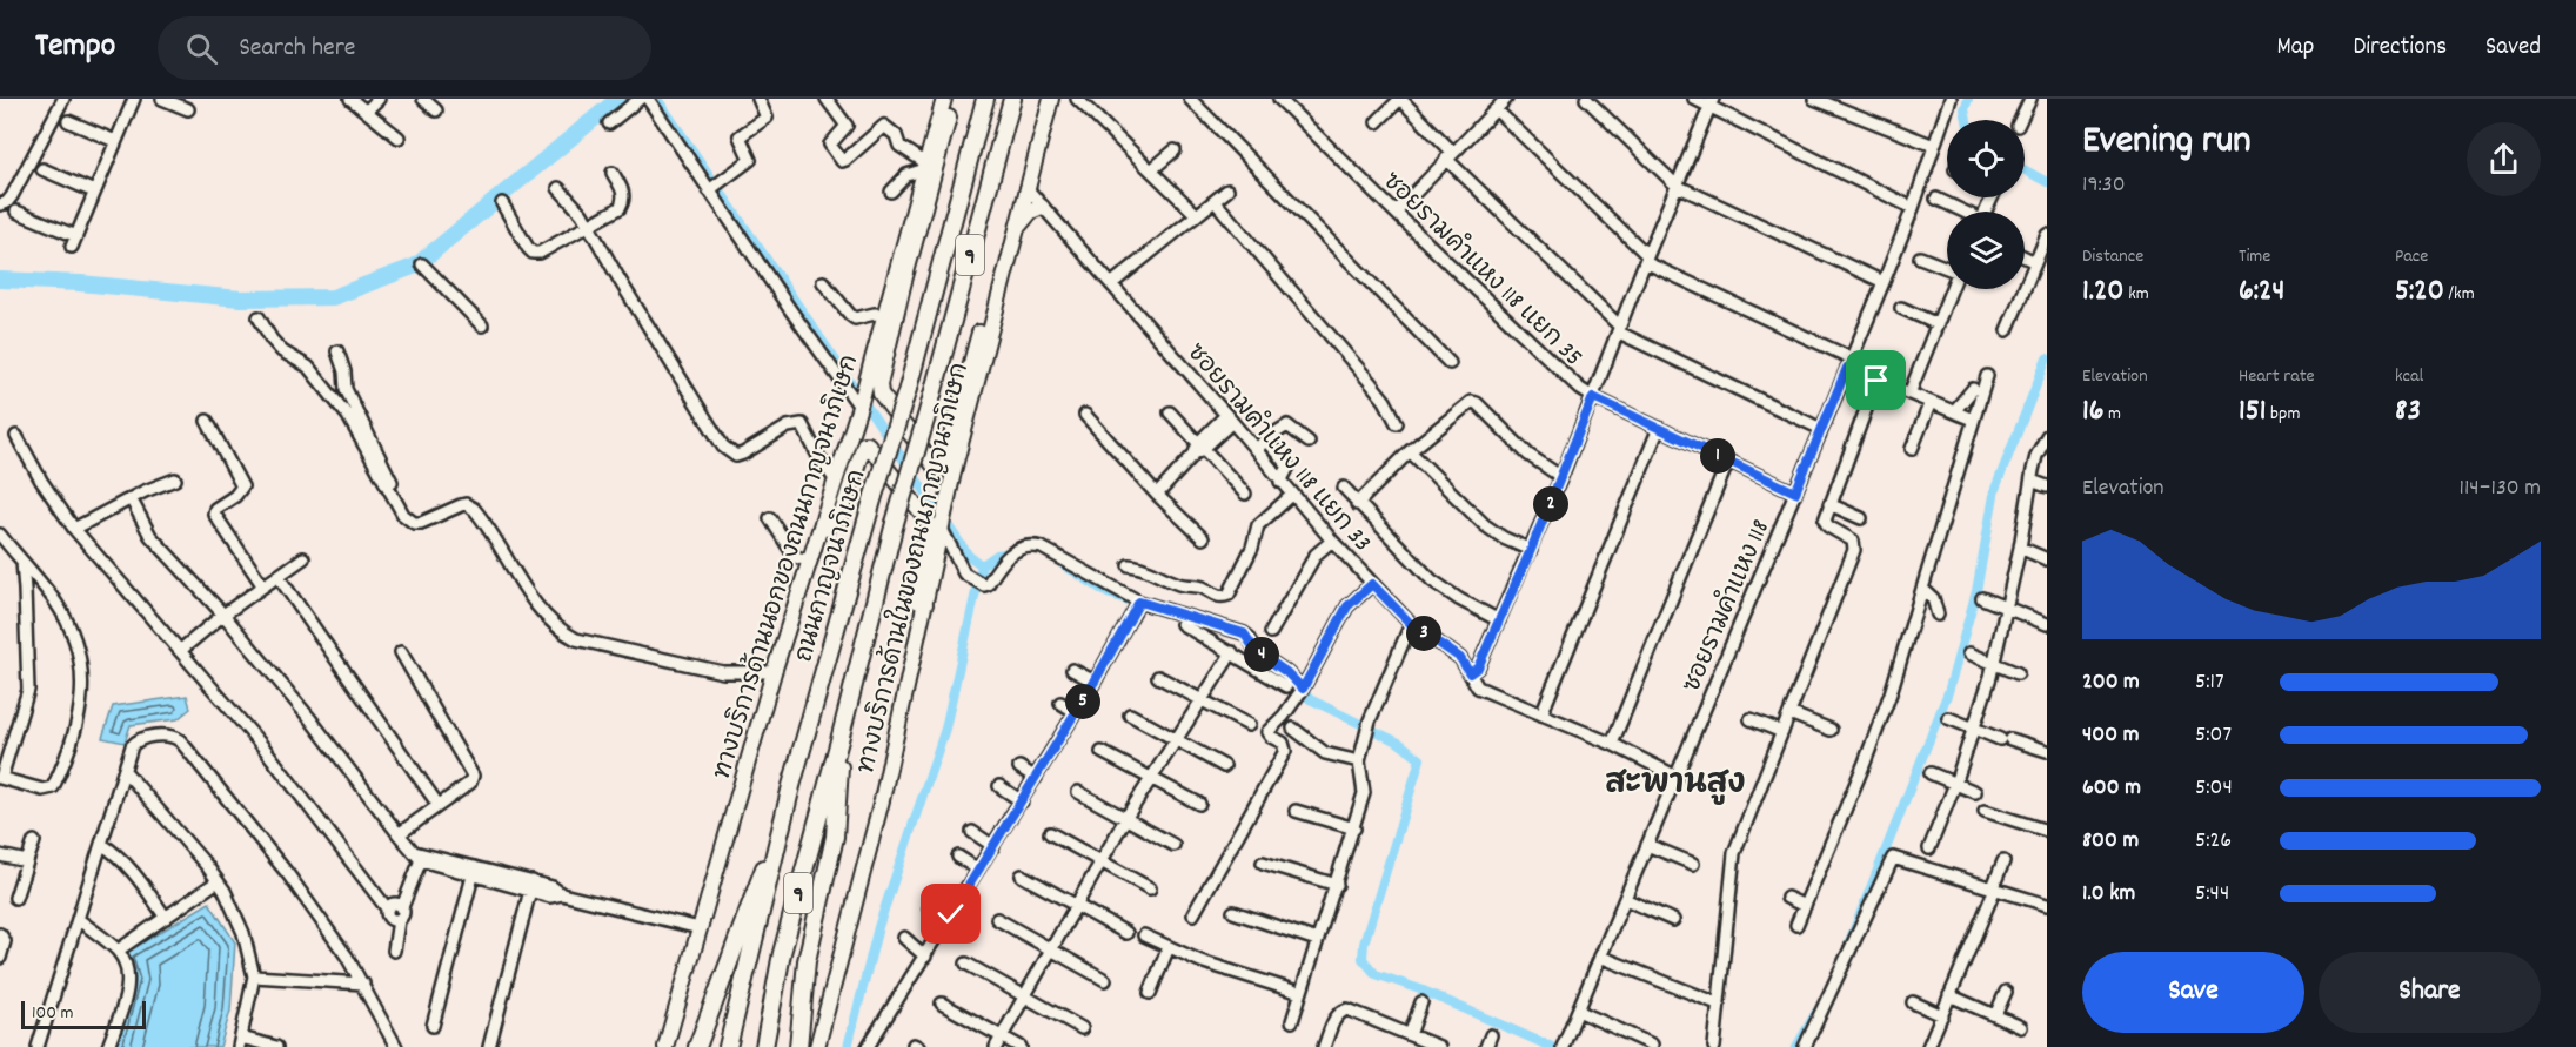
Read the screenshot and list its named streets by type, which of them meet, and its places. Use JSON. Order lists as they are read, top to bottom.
{
  "streets": {
    "highway": ["9", "ถนนกาญจนาภิเษก"],
    "main road": ["ทางบริการด้านนอกของถนนกาญจนาภิเษก", "ทางบริการด้านในของถนนกาญจนาภิเษก"],
    "street": ["ซอยรามคำแหง 118 แยก 35", "ซอยรามคำแหง 118 แยก 33", "ซอยรามคำแหง 118"]
  },
  "crossings": [
    ["ซอยรามคำแหง 118 แยก 35", "ซอยรามคำแหง 118"],
    ["ซอยรามคำแหง 118 แยก 33", "ทางบริการด้านในของถนนกาญจนาภิเษก"],
    ["ซอยรามคำแหง 118 แยก 33", "ซอยรามคำแหง 118"]
  ],
  "districts": ["สะพานสูง"],
  "scale_bar": "100 m",
  "page": {
    "header": "Tempo",
    "search": "Search here",
    "nav": ["Map", "Directions", "Saved"],
    "heading": ["Evening run", "19:30"],
    "stats": [
      ["Distance", "1.20 km"],
      ["Time", "6:24"],
      ["Pace", "5:20 /km"],
      ["Elevation", "16 m"],
      ["Heart rate", "151 bpm"],
      ["kcal", "83"]
    ],
    "pins": [
      "1",
      "2",
      "3",
      "4",
      "5"
    ],
    "chart": ["Elevation", "114–130 m"],
    "list": [
      {
        "name": "200 m",
        "note": "5:17"
      },
      {
        "name": "400 m",
        "note": "5:07"
      },
      {
        "name": "600 m",
        "note": "5:04"
      },
      {
        "name": "800 m",
        "note": "5:26"
      },
      {
        "name": "1.0 km",
        "note": "5:44"
      }
    ],
    "buttons": ["Save", "Share"],
    "scale": "100 m"
  }
}
